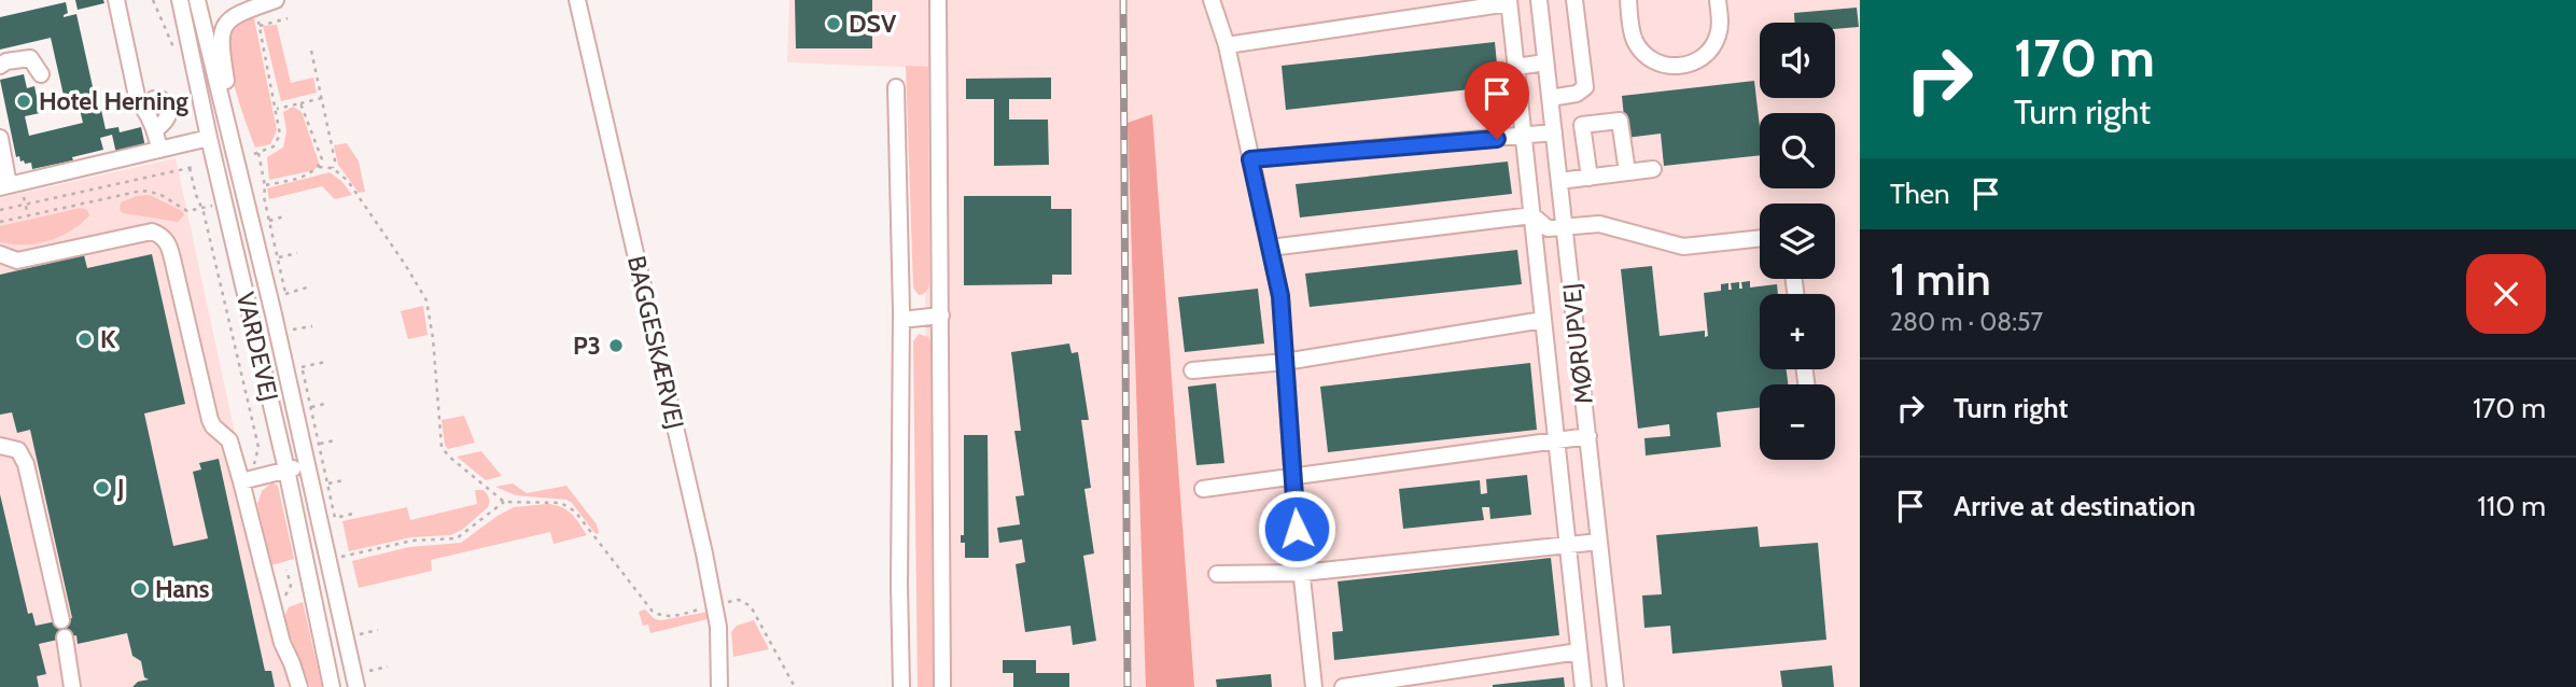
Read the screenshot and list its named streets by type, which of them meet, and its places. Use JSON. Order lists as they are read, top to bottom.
{
  "streets": {
    "street": ["BAGGESKÆRVEJ", "MØRUPVEJ", "VARDEVEJ"]
  },
  "places": [
    "DSV",
    "Hotel Herning",
    "K",
    "P3",
    "J",
    "Hans"
  ],
  "page": {
    "turn": ["170 m", "Turn right"],
    "map_buttons": ["+", "−"],
    "then": "Then",
    "heading": ["1 min", "280 m · 08:57"],
    "list": [
      {
        "name": "Turn right",
        "value": "170 m"
      },
      {
        "name": "Arrive at destination",
        "value": "110 m"
      }
    ]
  }
}
